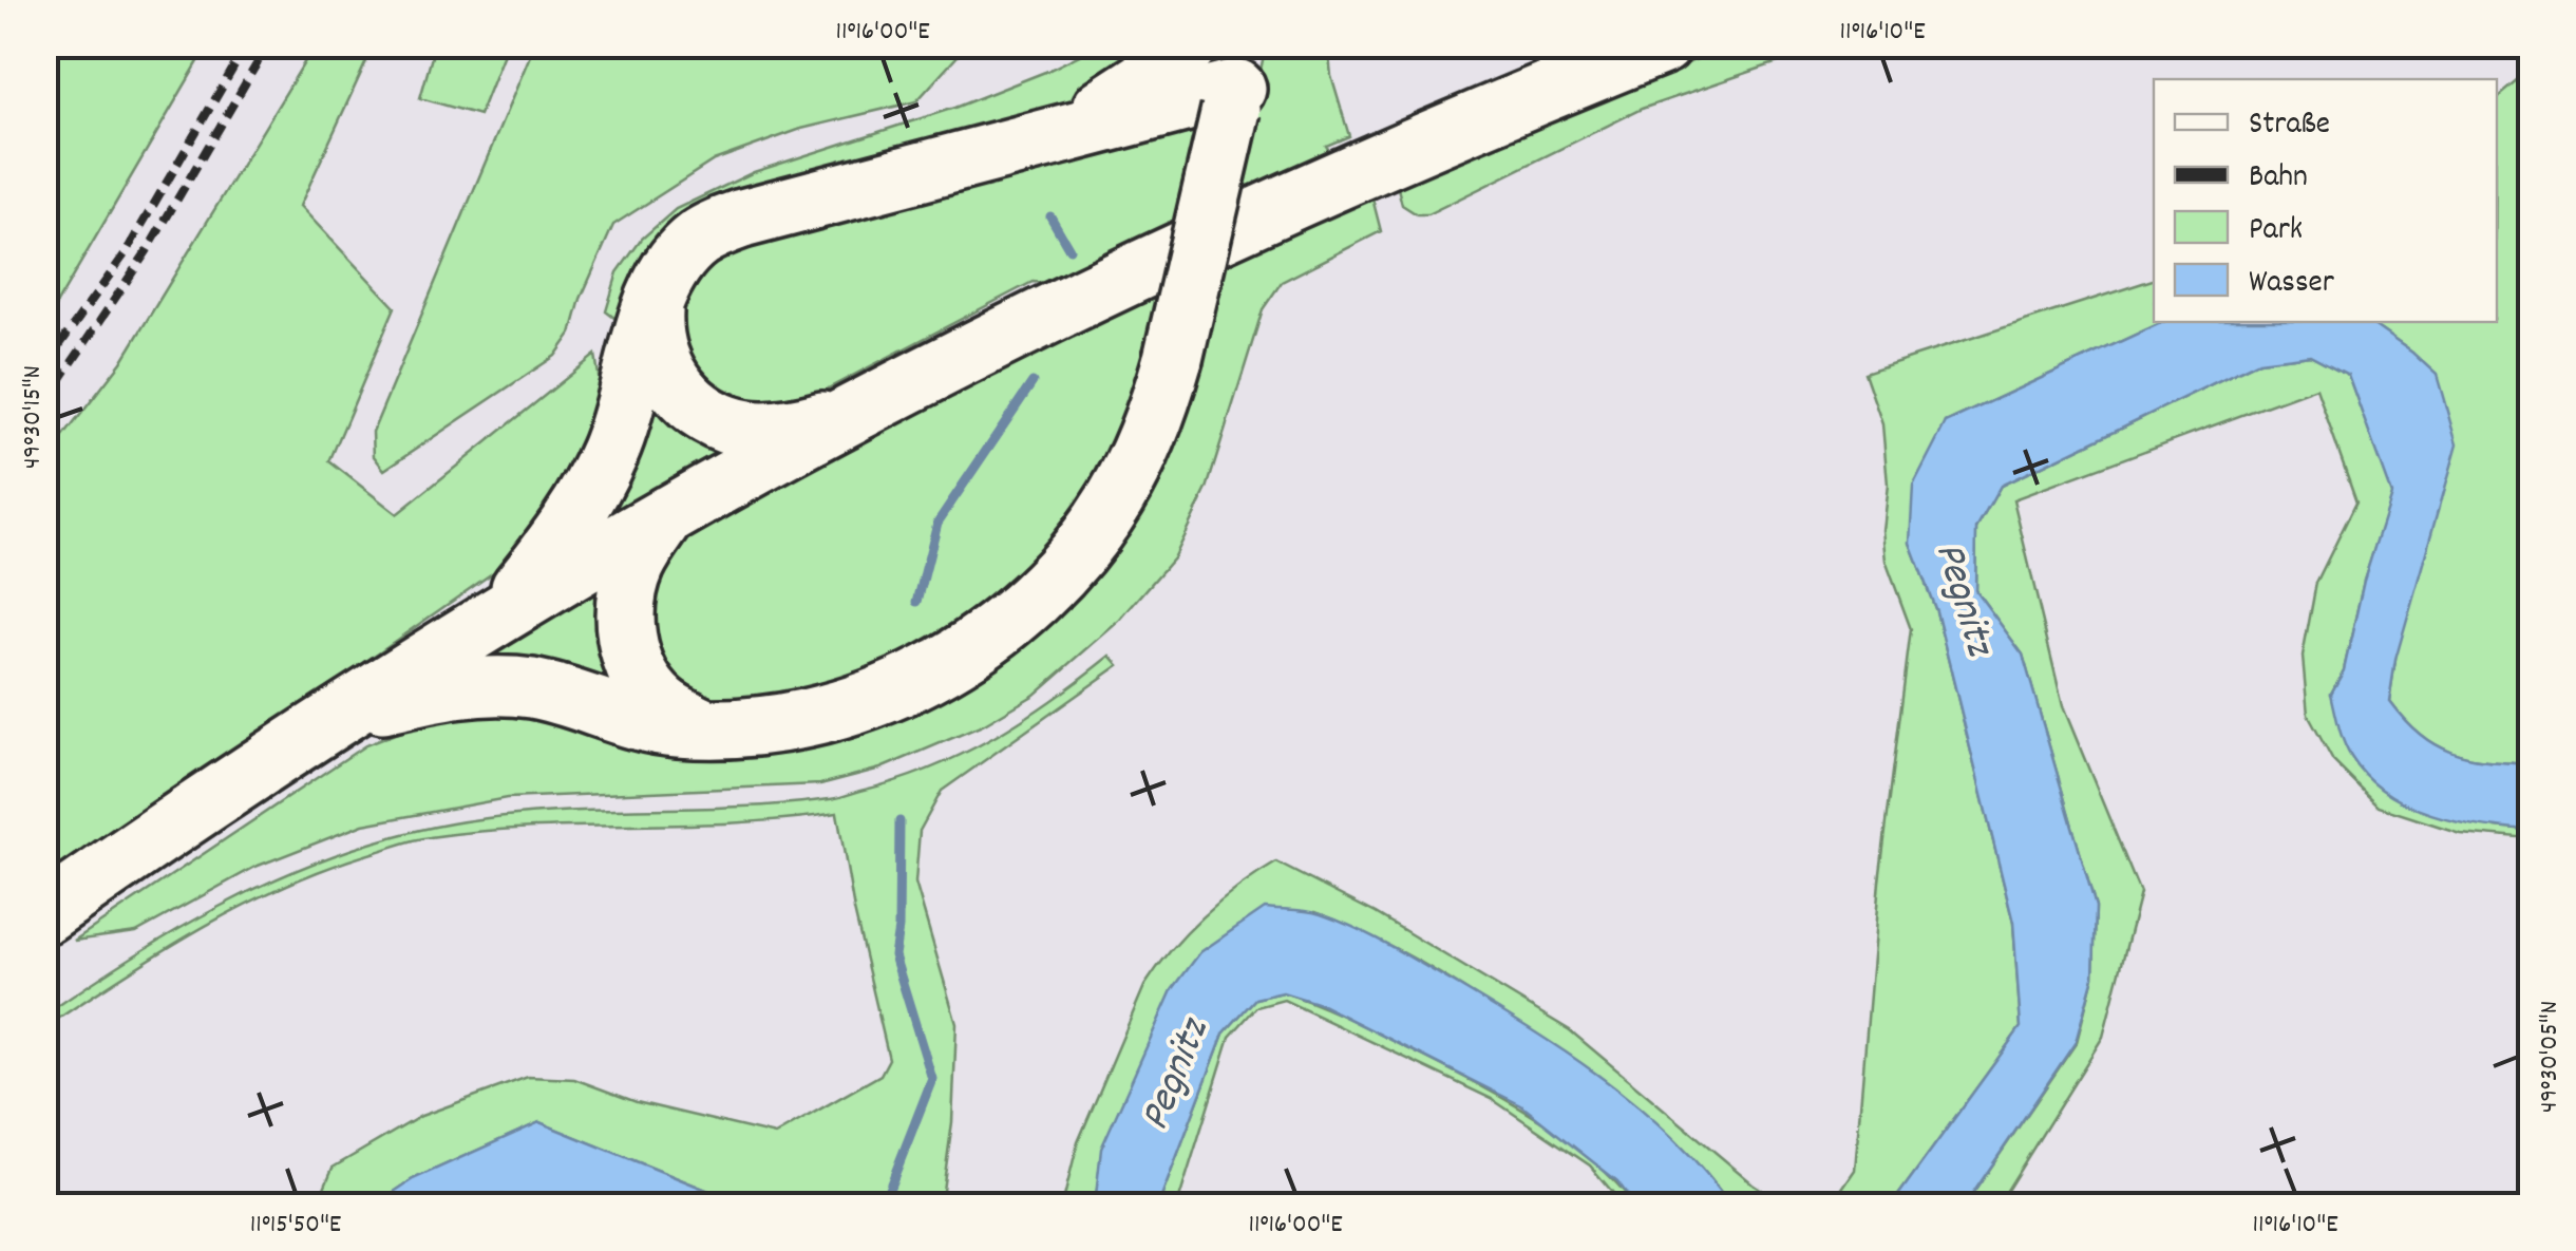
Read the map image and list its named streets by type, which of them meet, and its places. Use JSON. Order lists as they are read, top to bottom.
{
  "water": ["Pegnitz"],
  "legend": [
    "Straße",
    "Bahn",
    "Park",
    "Wasser"
  ],
  "coordinates": [
    "11°16'00\"E",
    "11°16'10\"E",
    "49°30'15\"N",
    "49°30'05\"N",
    "11°15'50\"E"
  ]
}
